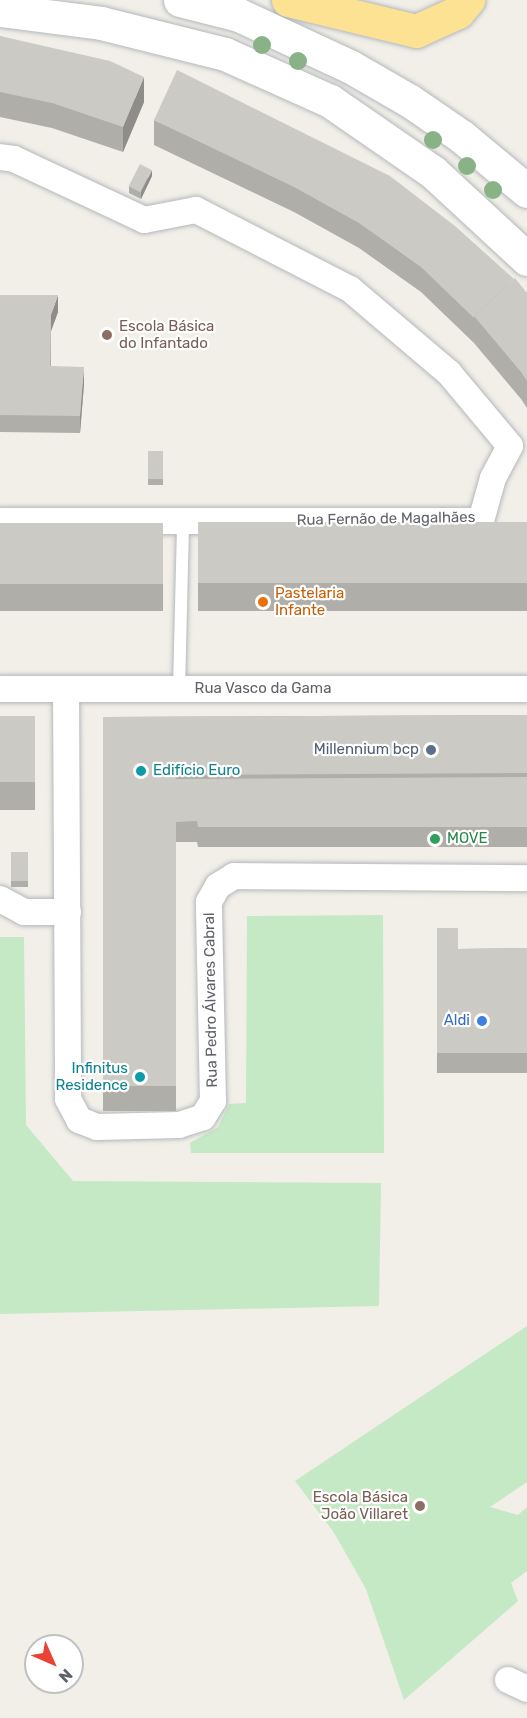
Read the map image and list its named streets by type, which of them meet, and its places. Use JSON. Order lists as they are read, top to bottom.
{
  "streets": {
    "street": ["Rua Fernão de Magalhães", "Rua Vasco da Gama", "Rua Pedro Álvares Cabral"]
  },
  "crossings": [
    ["Rua Vasco da Gama", "Rua Pedro Álvares Cabral"]
  ],
  "places": [
    "Escola Básica do Infantado",
    "Pastelaria Infante",
    "Millennium bcp",
    "Edifício Euro",
    "MOVE",
    "Aldi",
    "Infinitus Residence",
    "Escola Básica João Villaret"
  ],
  "north": "bottom right"
}
